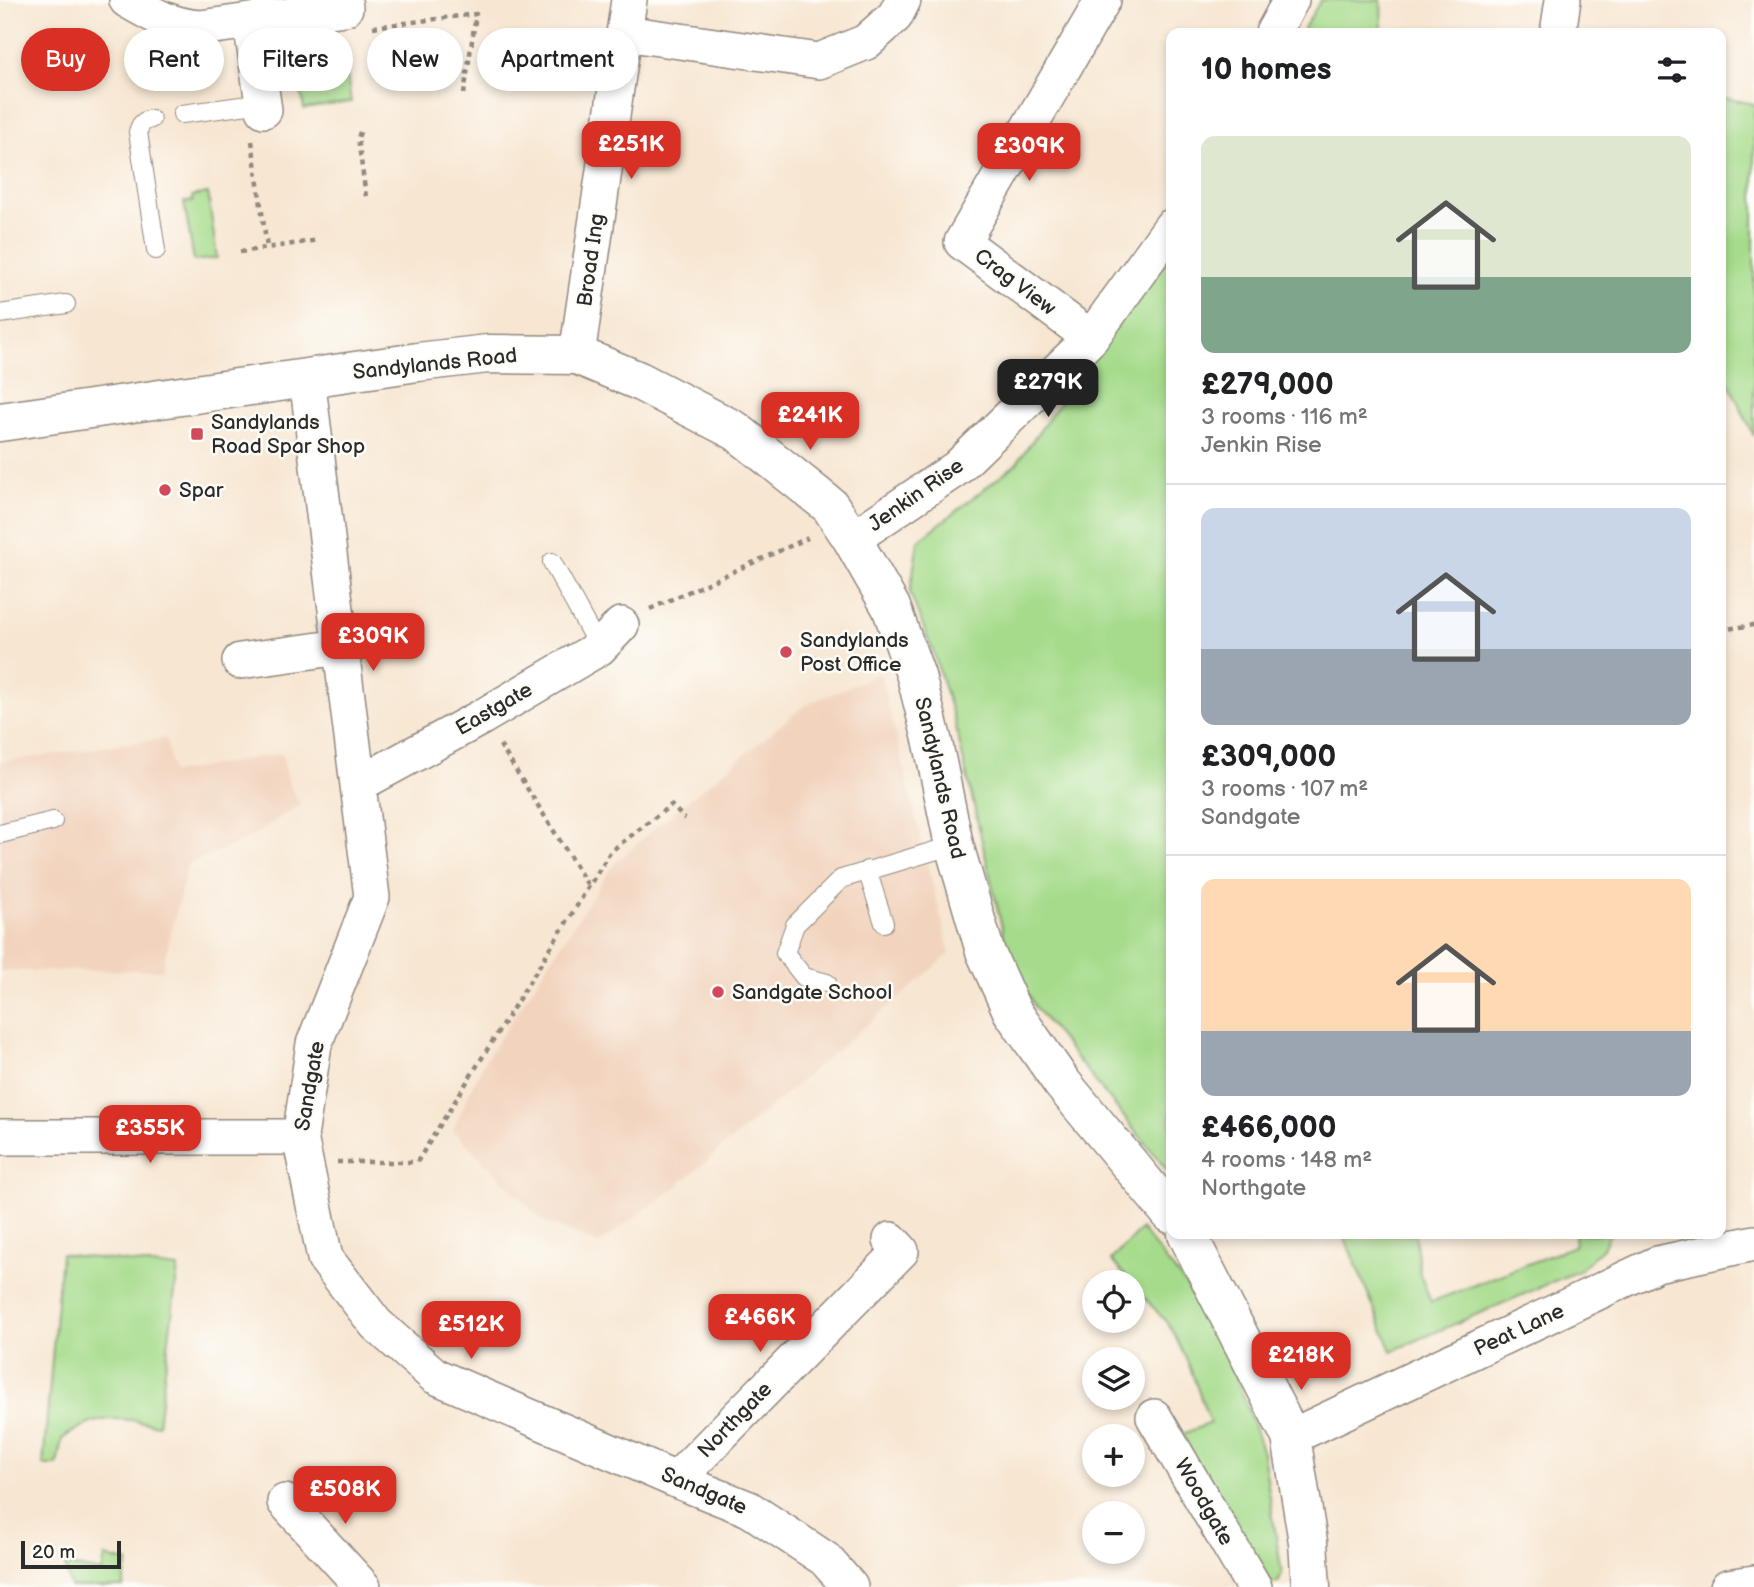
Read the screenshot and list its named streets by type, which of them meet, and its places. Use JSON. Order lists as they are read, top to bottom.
{
  "streets": {
    "street": [
      "Broad Ing",
      "Crag View",
      "Sandylands Road",
      "Jenkin Rise",
      "Eastgate",
      "Sandgate",
      "Peat Lane",
      "Northgate",
      "Woodgate"
    ]
  },
  "crossings": [
    ["Broad Ing", "Sandylands Road"],
    ["Crag View", "Jenkin Rise"],
    ["Sandylands Road", "Jenkin Rise"],
    ["Sandylands Road", "Sandgate"],
    ["Eastgate", "Sandgate"],
    ["Sandgate", "Northgate"]
  ],
  "places": {
    "transit": ["Sandylands Road Spar Shop"],
    "other": ["Spar", "Sandylands Post Office", "Sandgate School"]
  },
  "scale_bar": "20 m",
  "page": {
    "chip": [
      "Buy",
      "Rent",
      "Filters",
      "New",
      "Apartment"
    ],
    "heading": "10 homes",
    "list": [
      {
        "name": "£279,000",
        "note": "3 rooms · 116 m² · Jenkin Rise"
      },
      {
        "name": "£309,000",
        "note": "3 rooms · 107 m² · Sandgate"
      },
      {
        "name": "£466,000",
        "note": "4 rooms · 148 m² · Northgate"
      }
    ],
    "price": [
      "£251K",
      "£309K",
      "£279K",
      "£241K",
      "£309K",
      "£355K",
      "£466K",
      "£512K",
      "£218K",
      "£508K"
    ],
    "map_buttons": ["+", "−"],
    "scale": "20 m"
  }
}
